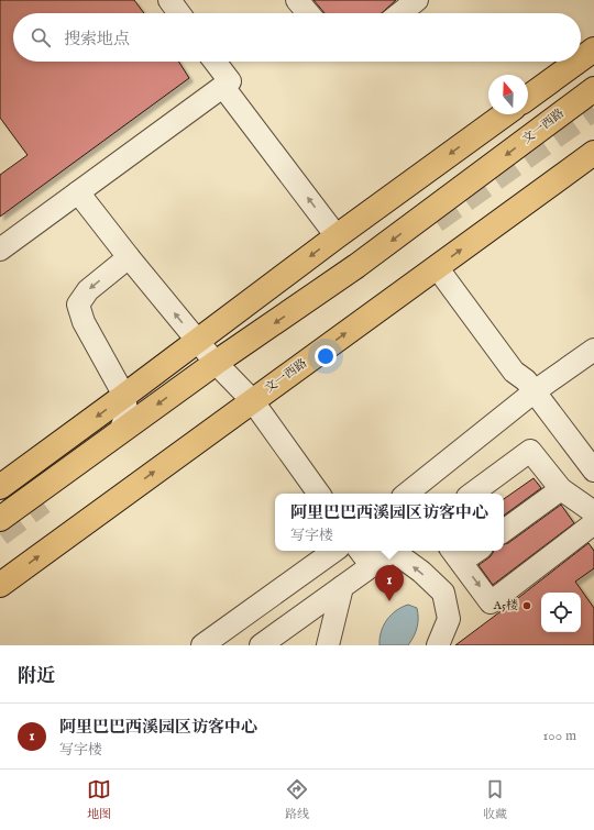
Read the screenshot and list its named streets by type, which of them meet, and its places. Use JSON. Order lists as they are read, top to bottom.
{
  "streets": {
    "main road": ["文一西路"]
  },
  "places": ["A5楼"],
  "north": "top",
  "page": {
    "search": "搜索地点",
    "popup": ["阿里巴巴西溪园区访客中心", "写字楼"],
    "pins": "1",
    "heading": "附近",
    "list": [
      {
        "mark": "1",
        "name": "阿里巴巴西溪园区访客中心",
        "note": "写字楼",
        "value": "100 m"
      }
    ],
    "nav": ["地图", "路线", "收藏"]
  }
}
